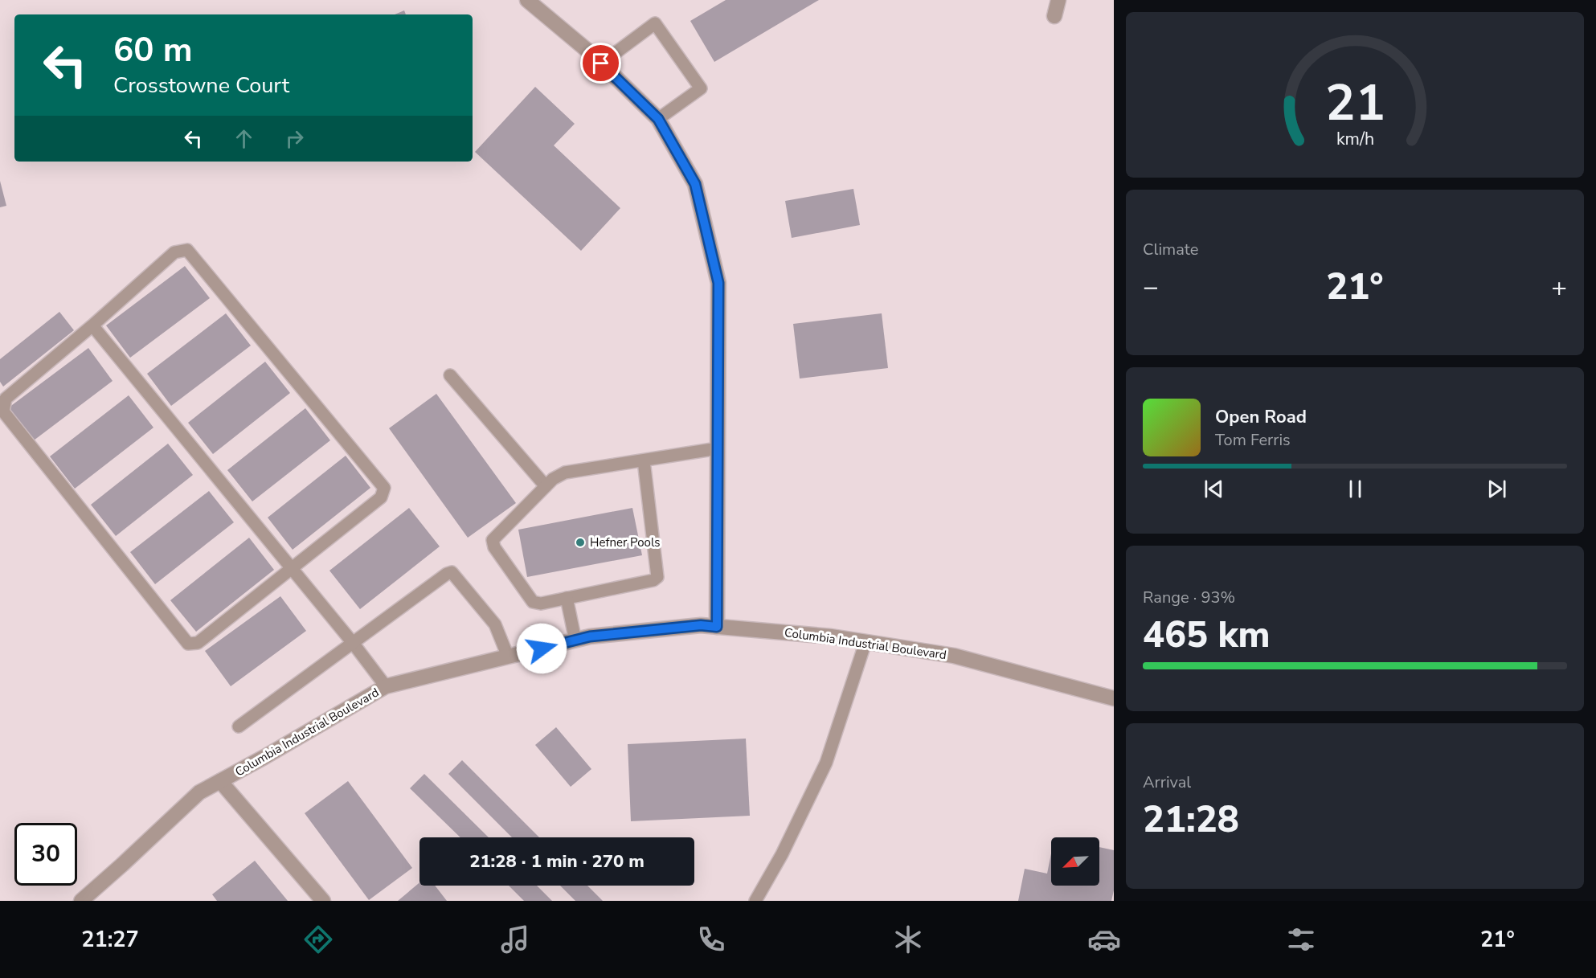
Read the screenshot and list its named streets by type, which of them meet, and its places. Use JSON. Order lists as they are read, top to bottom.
{
  "streets": {
    "street": ["Columbia Industrial Boulevard"]
  },
  "places": ["Hefner Pools"],
  "north": "bottom left",
  "page": {
    "turn": ["60 m", "Crosstowne Court"],
    "tile": [
      "Climate",
      ["Range · 93%", "465 km"],
      ["Arrival", "21:28"]
    ],
    "heat": ["−", "21°", "+"],
    "song": ["Open Road", "Tom Ferris"],
    "limit": "30",
    "trip": "21:28 · 1 min · 270 m",
    "tabs": ["21:27", "21°"],
    "gauge": ["21", "km/h"]
  }
}
